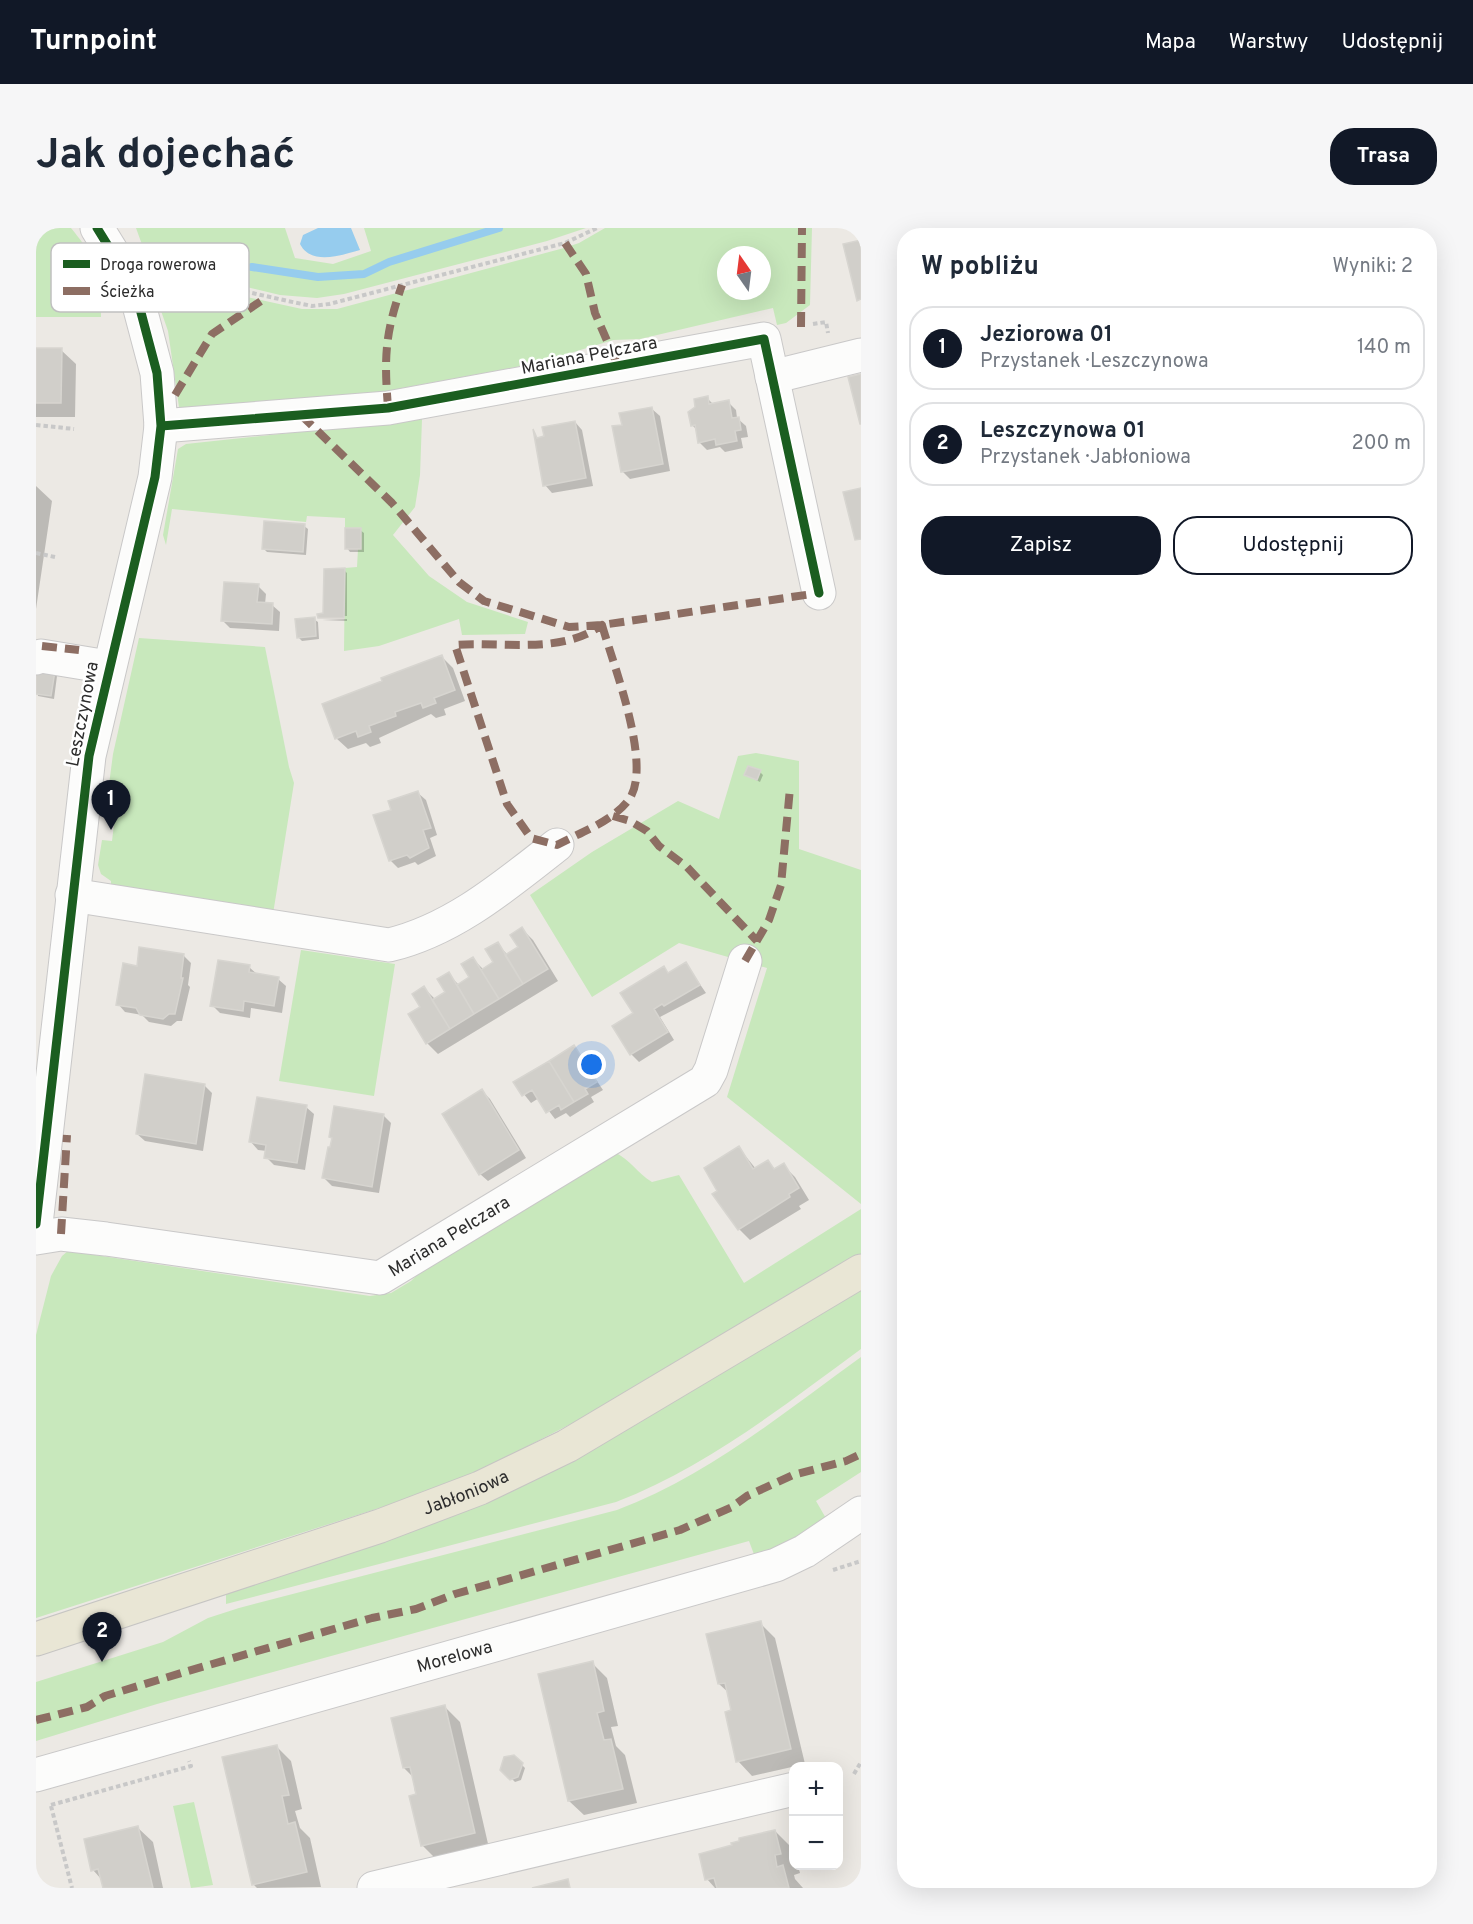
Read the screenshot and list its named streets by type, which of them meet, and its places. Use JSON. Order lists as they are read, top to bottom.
{
  "streets": {
    "main road": ["Jabłoniowa"],
    "street": ["Mariana Pelczara", "Leszczynowa", "Morelowa"]
  },
  "crossings": [
    ["Mariana Pelczara", "Leszczynowa"]
  ],
  "legend": ["Droga rowerowa", "Ścieżka"],
  "north": "top",
  "page": {
    "header": "Turnpoint",
    "nav": ["Mapa", "Warstwy", "Udostępnij"],
    "buttons": [
      "Trasa",
      ["Zapisz", "Udostępnij"]
    ],
    "title": "Jak dojechać",
    "heading": ["W pobliżu", "Wyniki: 2"],
    "list": [
      {
        "mark": "1",
        "name": "Jeziorowa 01",
        "note": "Przystanek · Leszczynowa",
        "value": "140 m"
      },
      {
        "mark": "2",
        "name": "Leszczynowa 01",
        "note": "Przystanek · Jabłoniowa",
        "value": "200 m"
      }
    ],
    "pins": ["1", "2"],
    "map_buttons": ["+", "−"]
  }
}
